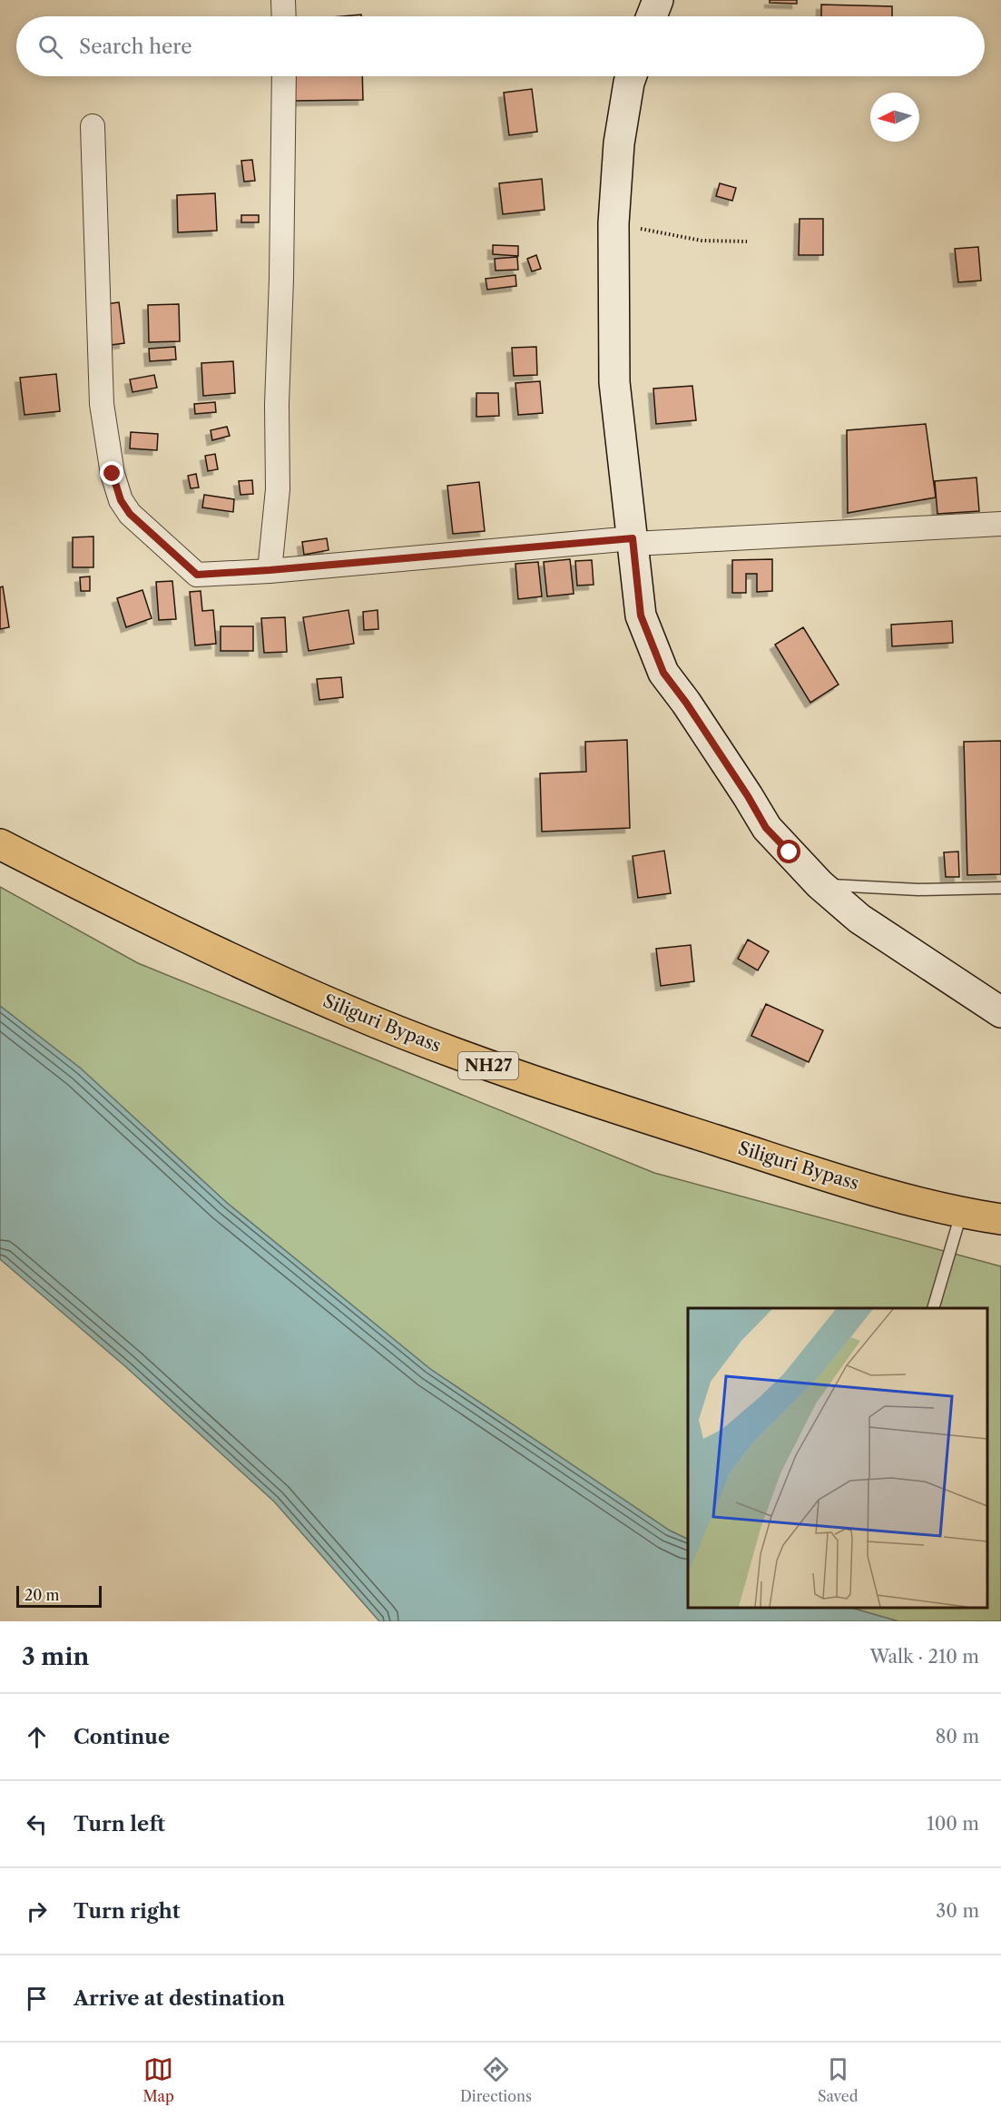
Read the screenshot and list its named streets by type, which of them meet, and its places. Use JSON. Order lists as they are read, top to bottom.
{
  "streets": {
    "highway": ["Siliguri Bypass", "NH27"]
  },
  "scale_bar": "20 m",
  "north": "left",
  "page": {
    "search": "Search here",
    "scale": "20 m",
    "heading": ["3 min", "Walk · 210 m"],
    "list": [
      ["Continue", "80 m"],
      ["Turn left", "100 m"],
      ["Turn right", "30 m"],
      "Arrive at destination"
    ],
    "nav": ["Map", "Directions", "Saved"]
  }
}
